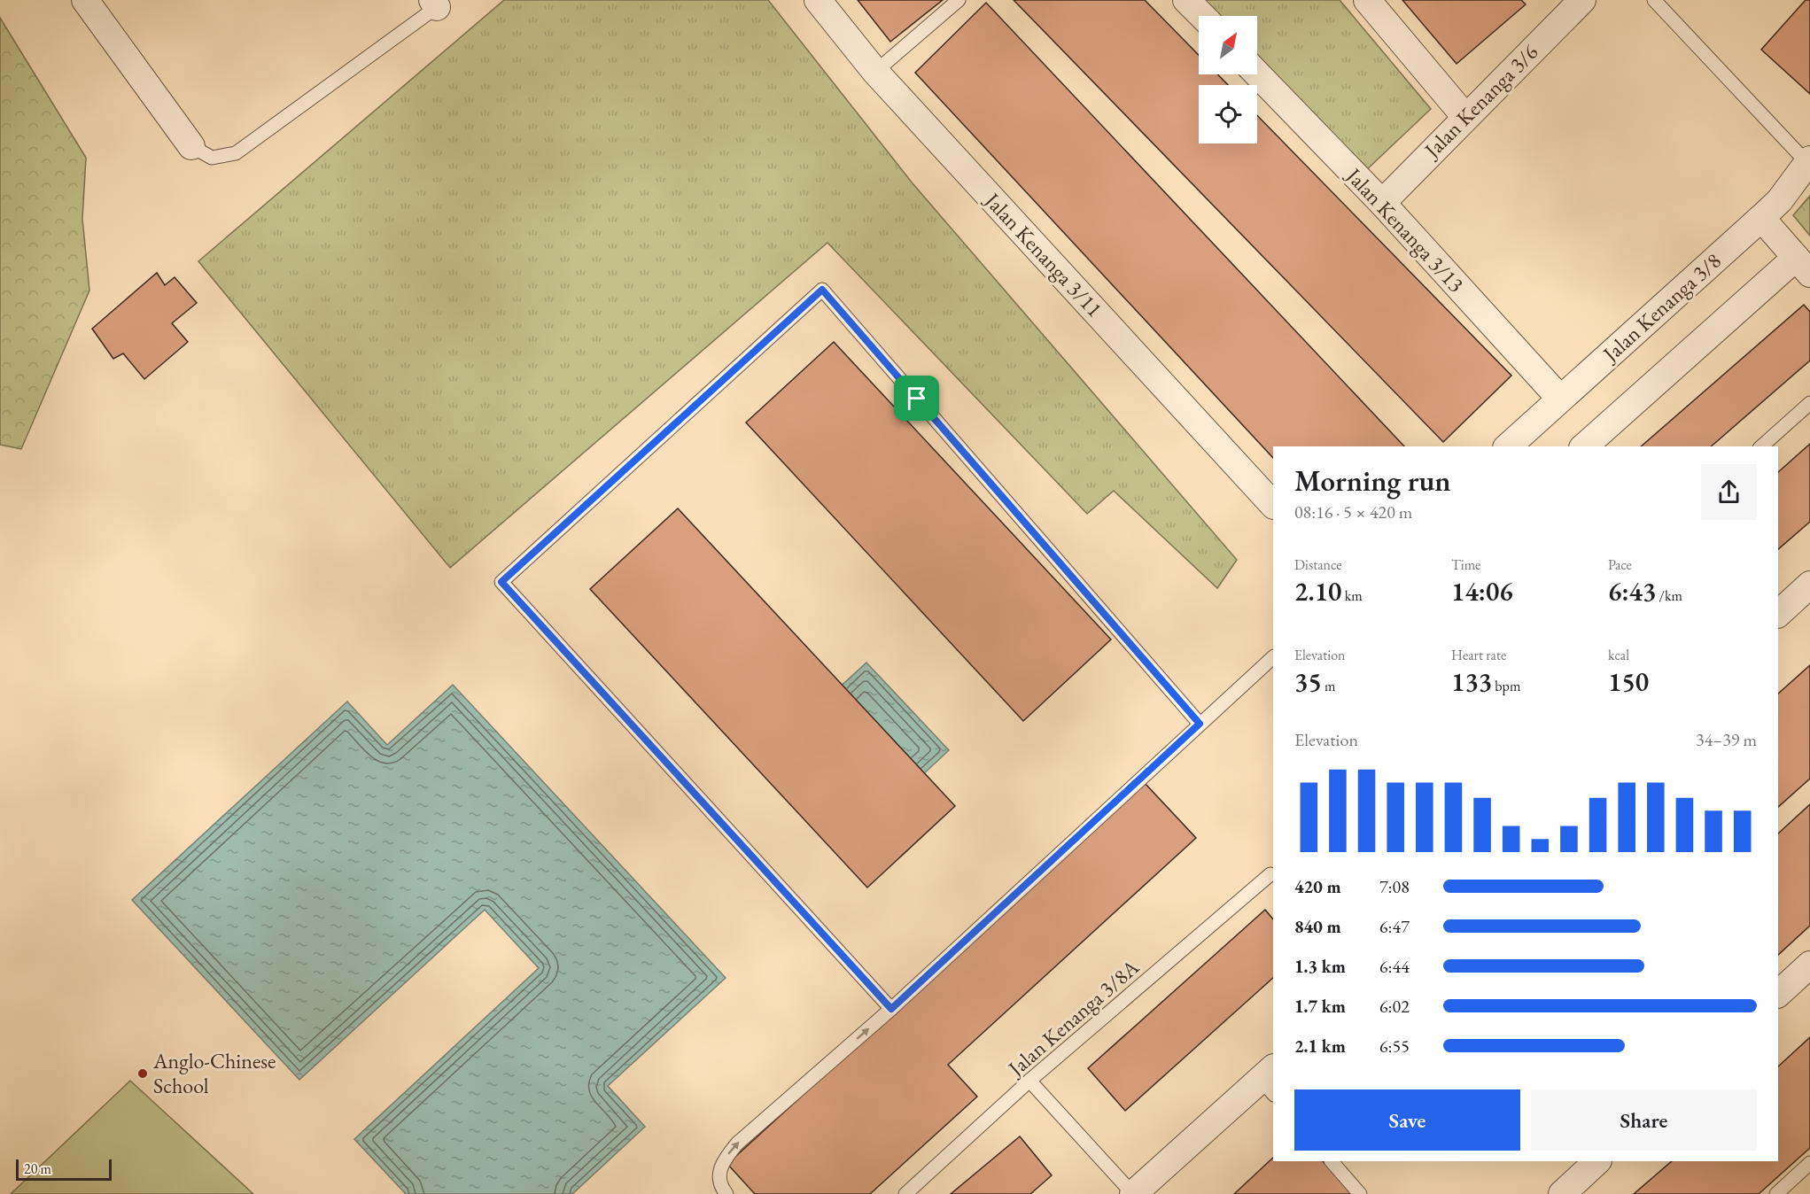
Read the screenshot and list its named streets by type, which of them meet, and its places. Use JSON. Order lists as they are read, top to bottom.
{
  "streets": {
    "street": [
      "Jalan Kenanga 3/6",
      "Jalan Kenanga 3/13",
      "Jalan Kenanga 3/11",
      "Jalan Kenanga 3/8"
    ],
    "lane": ["Jalan Kenanga 3/8A"]
  },
  "crossings": [
    ["Jalan Kenanga 3/6", "Jalan Kenanga 3/13"],
    ["Jalan Kenanga 3/13", "Jalan Kenanga 3/8"]
  ],
  "places": ["Anglo-Chinese School"],
  "scale_bar": "20 m",
  "north": "top right",
  "page": {
    "heading": ["Morning run", "08:16 · 5 × 420 m"],
    "stats": [
      ["Distance", "2.10 km"],
      ["Time", "14:06"],
      ["Pace", "6:43 /km"],
      ["Elevation", "35 m"],
      ["Heart rate", "133 bpm"],
      ["kcal", "150"]
    ],
    "chart": ["Elevation", "34–39 m"],
    "list": [
      {
        "name": "420 m",
        "note": "7:08"
      },
      {
        "name": "840 m",
        "note": "6:47"
      },
      {
        "name": "1.3 km",
        "note": "6:44"
      },
      {
        "name": "1.7 km",
        "note": "6:02"
      },
      {
        "name": "2.1 km",
        "note": "6:55"
      }
    ],
    "buttons": ["Save", "Share"],
    "scale": "20 m"
  }
}
